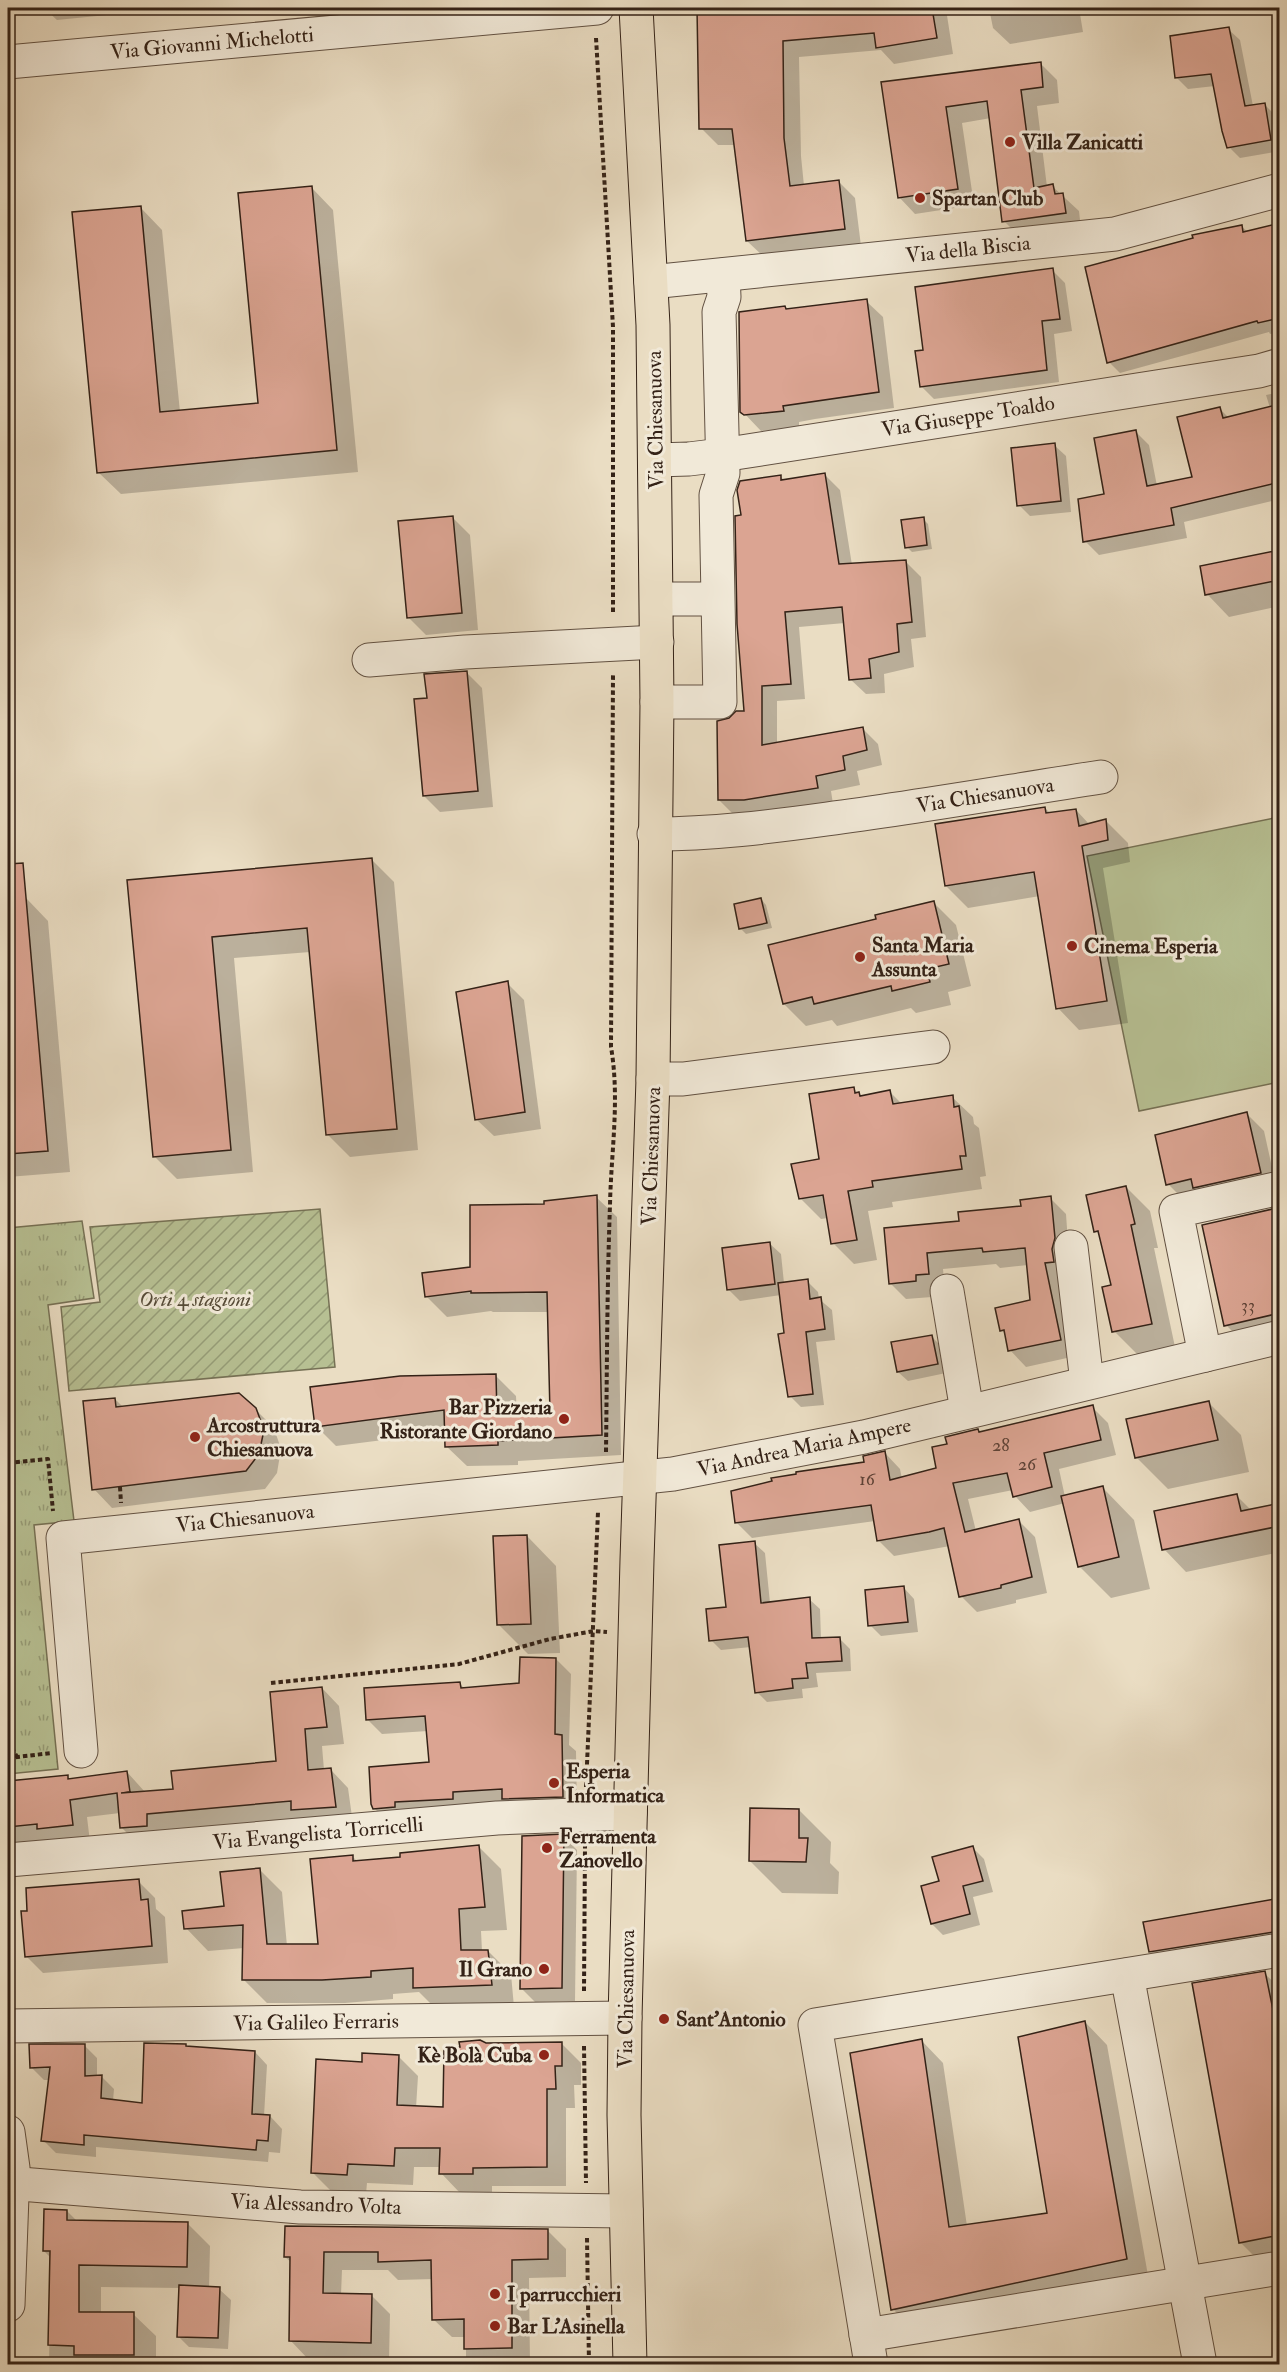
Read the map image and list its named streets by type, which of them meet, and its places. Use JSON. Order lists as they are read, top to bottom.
{
  "streets": {
    "main road": ["Via Chiesanuova"],
    "street": [
      "Via Giovanni Michelotti",
      "Via della Biscia",
      "Via Giuseppe Toaldo",
      "Via Andrea Maria Ampere",
      "Via Evangelista Torricelli",
      "Via Galileo Ferraris",
      "Via Alessandro Volta"
    ]
  },
  "crossings": [
    ["Via della Biscia", "Via Chiesanuova"],
    ["Via Giuseppe Toaldo", "Via Chiesanuova"],
    ["Via Chiesanuova", "Via Andrea Maria Ampere"],
    ["Via Chiesanuova", "Via Evangelista Torricelli"],
    ["Via Chiesanuova", "Via Galileo Ferraris"],
    ["Via Chiesanuova", "Via Alessandro Volta"]
  ],
  "parks": ["Orti 4 stagioni"],
  "places": [
    "Villa Zanicatti",
    "Spartan Club",
    "Cinema Esperia",
    "Santa Maria Assunta",
    "Bar Pizzeria Ristorante Giordano",
    "Arcostruttura Chiesanuova",
    "Esperia Informatica",
    "Ferramenta Zanovello",
    "Il Grano",
    "Sant'Antonio",
    "Kè Bolà Cuba",
    "I parrucchieri",
    "Bar L'Asinella"
  ],
  "house_numbers": [
    "33",
    "28",
    "26",
    "16"
  ]
}
